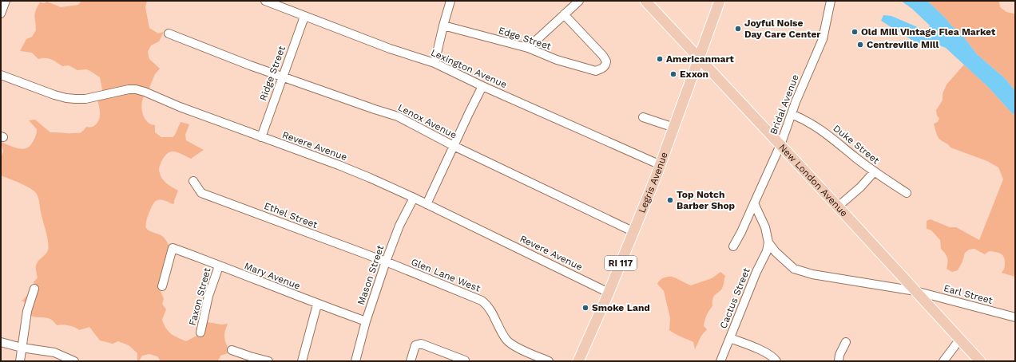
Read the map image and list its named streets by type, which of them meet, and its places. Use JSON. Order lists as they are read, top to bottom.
{
  "streets": {
    "main road": ["New London Avenue", "Legris Avenue", "RI 117"],
    "street": [
      "Edge Street",
      "Lexington Avenue",
      "Ridge Street",
      "Bridal Avenue",
      "Lenox Avenue",
      "Duke Street",
      "Revere Avenue",
      "Ethel Street",
      "Mason Street",
      "Glen Lane West",
      "Mary Avenue",
      "Earl Street",
      "Faxon Street",
      "Cactus Street"
    ]
  },
  "crossings": [
    ["Lexington Avenue", "Ridge Street"],
    ["Lexington Avenue", "Legris Avenue"],
    ["Ridge Street", "Lenox Avenue"],
    ["Ridge Street", "Revere Avenue"],
    ["Bridal Avenue", "Duke Street"],
    ["Bridal Avenue", "New London Avenue"],
    ["Lenox Avenue", "Legris Avenue"],
    ["Revere Avenue", "Legris Avenue"],
    ["Revere Avenue", "Mason Street"],
    ["New London Avenue", "Legris Avenue"],
    ["New London Avenue", "Earl Street"],
    ["Ethel Street", "Mason Street"],
    ["Ethel Street", "Glen Lane West"],
    ["Mason Street", "Glen Lane West"],
    ["Mason Street", "Mary Avenue"],
    ["Mary Avenue", "Faxon Street"]
  ],
  "places": [
    "Joyful Noise Day Care Center",
    "Old Mill Vintage Flea Market",
    "Centreville Mill",
    "Americanmart",
    "Exxon",
    "Top Notch Barber Shop",
    "Smoke Land"
  ]
}
